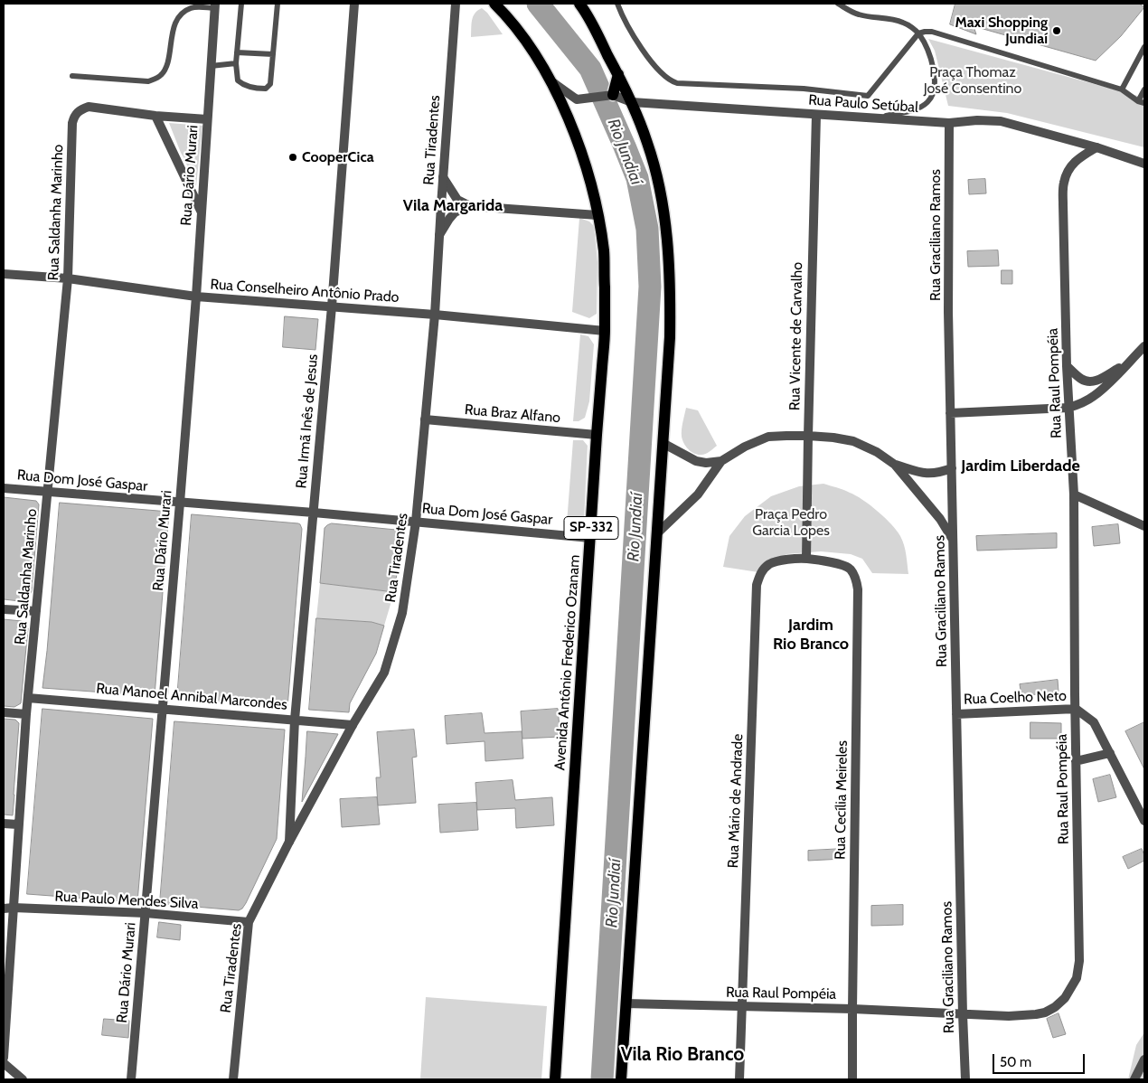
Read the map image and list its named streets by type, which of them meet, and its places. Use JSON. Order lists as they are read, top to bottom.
{
  "streets": {
    "main road": ["SP-332", "Avenida Antônio Frederico Ozanam"],
    "street": [
      "Rua Paulo Setúbal",
      "Rua Tiradentes",
      "Rua Dário Murari",
      "Rua Saldanha Marinho",
      "Rua Graciliano Ramos",
      "Rua Conselheiro Antônio Prado",
      "Rua Vicente de Carvalho",
      "Rua Raul Pompéia",
      "Rua Braz Alfano",
      "Rua Irmã Inês de Jesus",
      "Rua Dom José Gaspar",
      "Rua Manoel Annibal Marcondes",
      "Rua Coelho Neto",
      "Rua Cecília Meireles",
      "Rua Mário de Andrade",
      "Rua Paulo Mendes Silva"
    ]
  },
  "crossings": [
    ["Rua Paulo Setúbal", "Rua Graciliano Ramos"],
    ["Rua Paulo Setúbal", "Rua Vicente de Carvalho"],
    ["Rua Paulo Setúbal", "Rua Raul Pompéia"],
    ["Rua Paulo Setúbal", "Avenida Antônio Frederico Ozanam"],
    ["Rua Tiradentes", "Rua Conselheiro Antônio Prado"],
    ["Rua Tiradentes", "Rua Braz Alfano"],
    ["Rua Tiradentes", "Rua Irmã Inês de Jesus"],
    ["Rua Tiradentes", "Rua Dom José Gaspar"],
    ["Rua Tiradentes", "Rua Manoel Annibal Marcondes"],
    ["Rua Tiradentes", "Rua Paulo Mendes Silva"],
    ["Rua Dário Murari", "Rua Conselheiro Antônio Prado"],
    ["Rua Dário Murari", "Rua Dom José Gaspar"],
    ["Rua Dário Murari", "Rua Manoel Annibal Marcondes"],
    ["Rua Dário Murari", "Rua Paulo Mendes Silva"],
    ["Rua Saldanha Marinho", "Rua Conselheiro Antônio Prado"],
    ["Rua Saldanha Marinho", "Rua Dom José Gaspar"],
    ["Rua Saldanha Marinho", "Rua Manoel Annibal Marcondes"],
    ["Rua Saldanha Marinho", "Rua Paulo Mendes Silva"],
    ["Rua Graciliano Ramos", "Rua Raul Pompéia"],
    ["Rua Graciliano Ramos", "Rua Coelho Neto"],
    ["Rua Conselheiro Antônio Prado", "Rua Irmã Inês de Jesus"],
    ["Rua Conselheiro Antônio Prado", "Avenida Antônio Frederico Ozanam"],
    ["Rua Vicente de Carvalho", "Rua Cecília Meireles"],
    ["Rua Vicente de Carvalho", "Rua Mário de Andrade"],
    ["Rua Raul Pompéia", "Rua Coelho Neto"],
    ["Rua Raul Pompéia", "Rua Cecília Meireles"],
    ["Rua Raul Pompéia", "Rua Mário de Andrade"],
    ["Rua Braz Alfano", "Avenida Antônio Frederico Ozanam"],
    ["Rua Irmã Inês de Jesus", "Rua Dom José Gaspar"],
    ["Rua Irmã Inês de Jesus", "Rua Manoel Annibal Marcondes"],
    ["Rua Dom José Gaspar", "Avenida Antônio Frederico Ozanam"],
    ["Rua Cecília Meireles", "Rua Mário de Andrade"]
  ],
  "districts": [
    "Vila Margarida",
    "Jardim Liberdade",
    "Jardim Rio Branco",
    "Vila Rio Branco"
  ],
  "water": ["Rio Jundiaí"],
  "parks": ["Praça Thomaz José Consentino", "Praça Pedro Garcia Lopes"],
  "places": ["Maxi Shopping Jundiaí", "CooperCica"],
  "scale_bar": "50 m"
}
